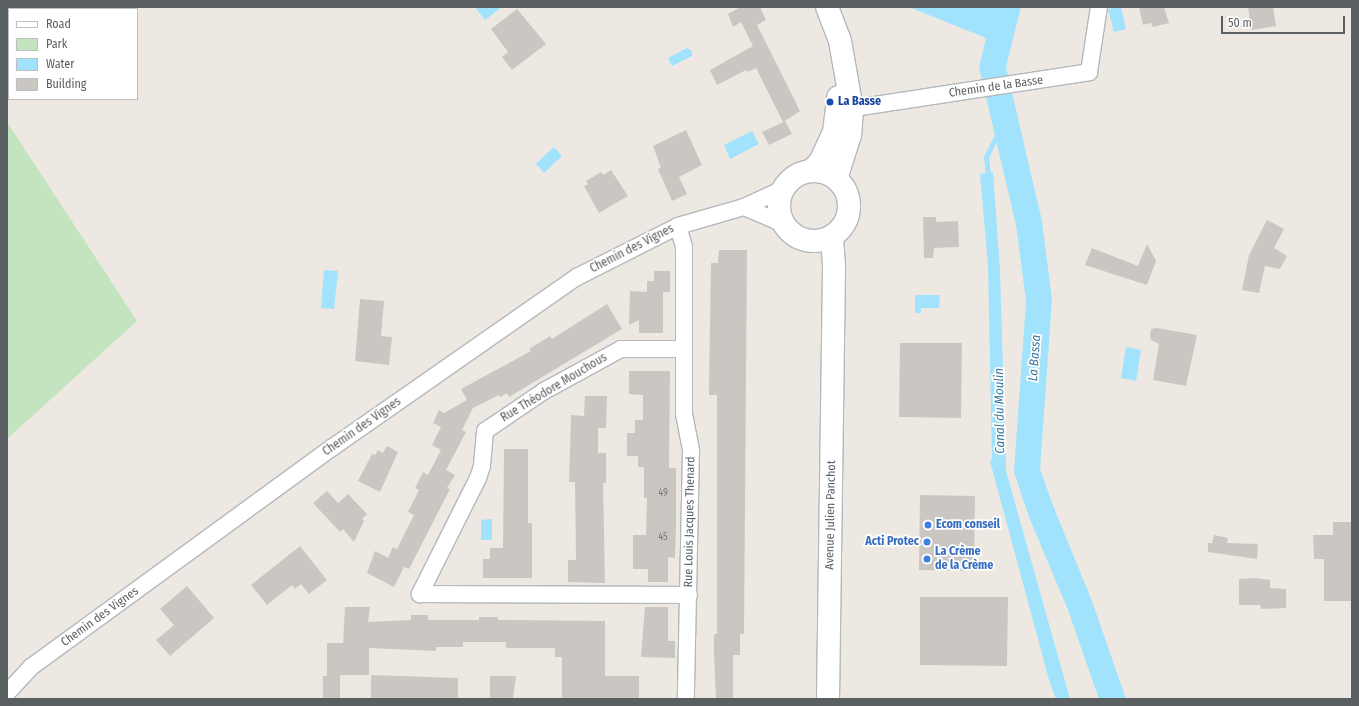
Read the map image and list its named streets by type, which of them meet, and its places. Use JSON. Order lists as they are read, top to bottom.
{
  "streets": {
    "main road": ["Avenue Julien Panchot"],
    "street": [
      "Chemin de la Basse",
      "Chemin des Vignes",
      "Rue Théodore Mouchous",
      "Rue Louis Jacques Thenard"
    ]
  },
  "crossings": [
    ["Chemin des Vignes", "Avenue Julien Panchot"],
    ["Chemin des Vignes", "Rue Louis Jacques Thenard"],
    ["Rue Théodore Mouchous", "Rue Louis Jacques Thenard"]
  ],
  "water": ["La Bassa", "Canal du Moulin"],
  "places": [
    "La Basse",
    "Ecom conseil",
    "Acti Protec",
    "La Crème de la Crème"
  ],
  "house_numbers": ["49", "45"],
  "legend": [
    "Road",
    "Park",
    "Water",
    "Building"
  ],
  "scale_bar": "50 m"
}
